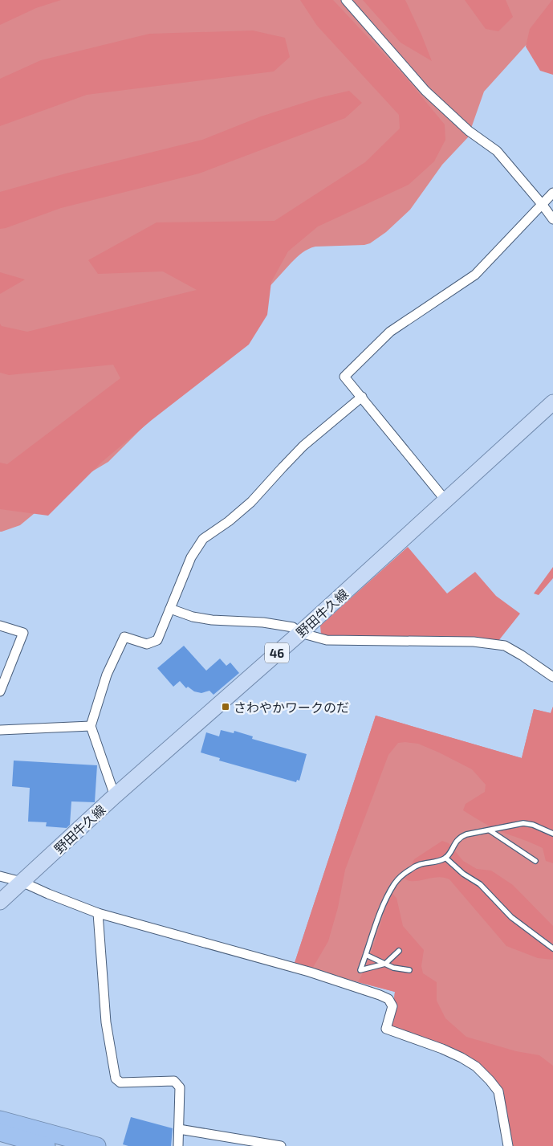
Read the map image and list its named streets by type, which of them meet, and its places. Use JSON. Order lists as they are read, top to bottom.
{
  "streets": {
    "main road": ["野田牛久線", "46"]
  },
  "places": {
    "transit": ["さわやかワークのだ"]
  }
}
